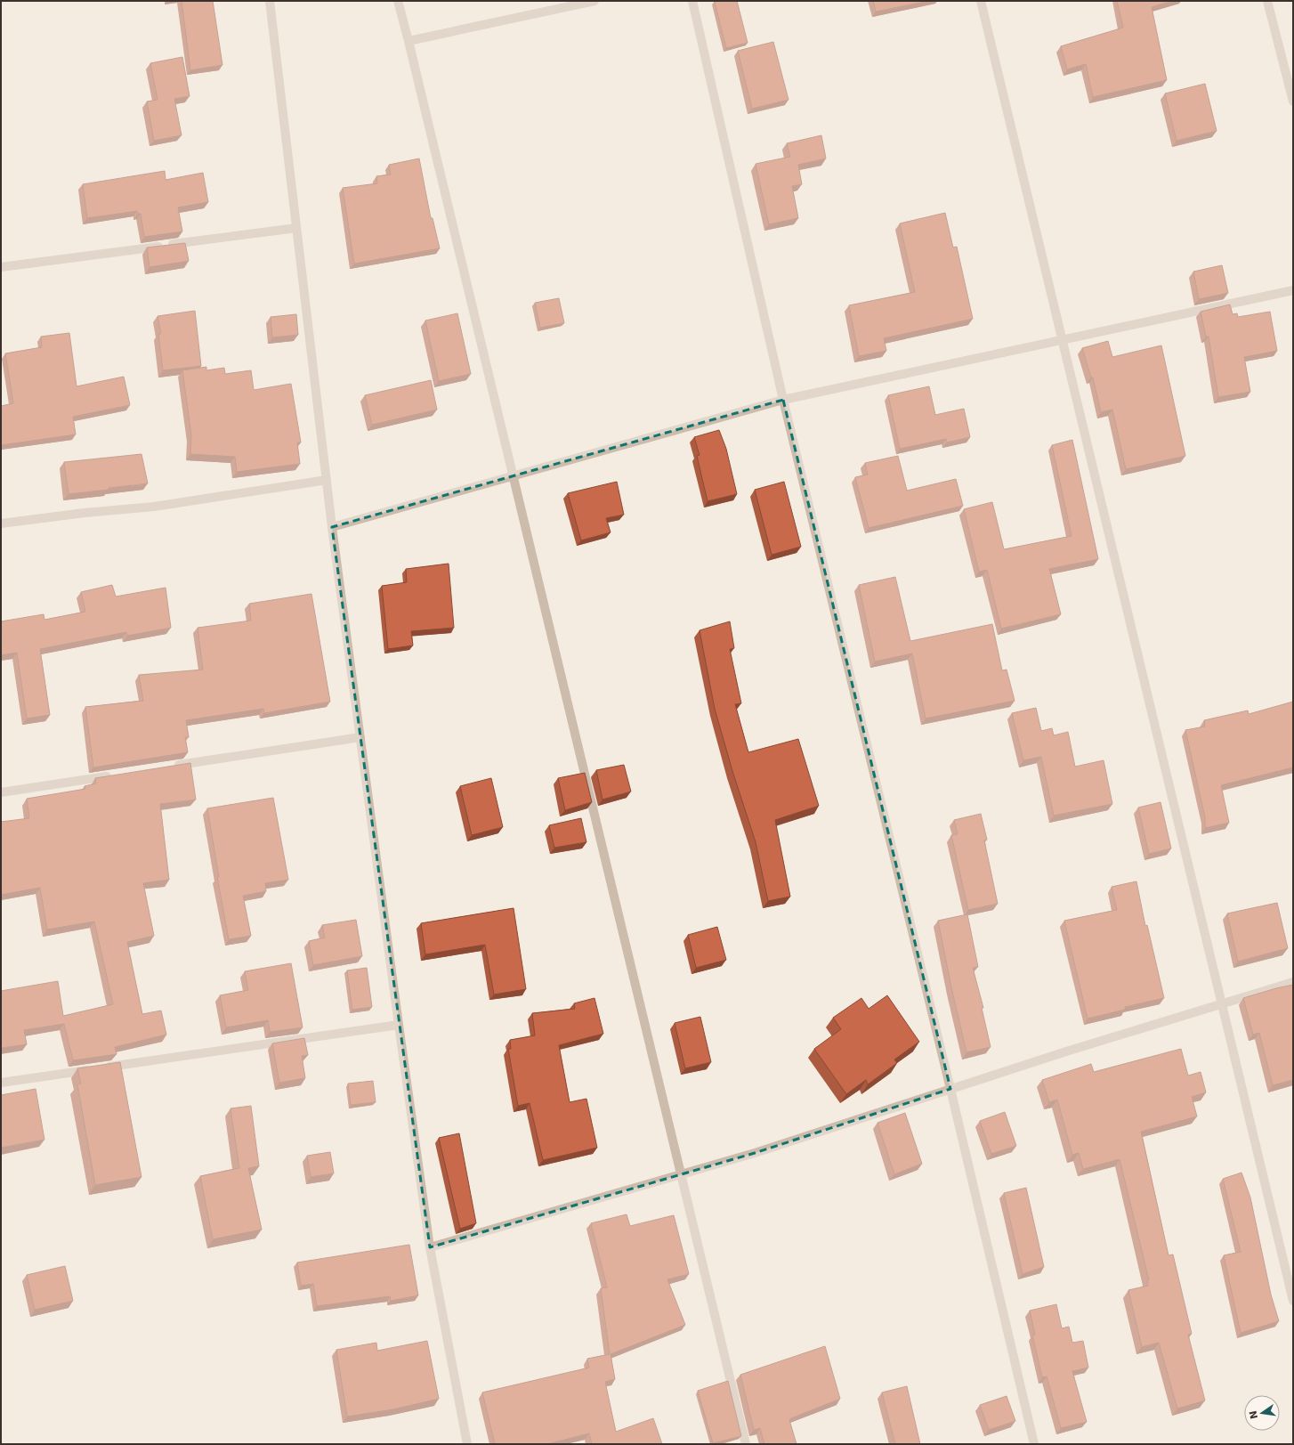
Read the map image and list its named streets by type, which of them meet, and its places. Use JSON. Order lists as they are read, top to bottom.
{
  "north": "left"
}
